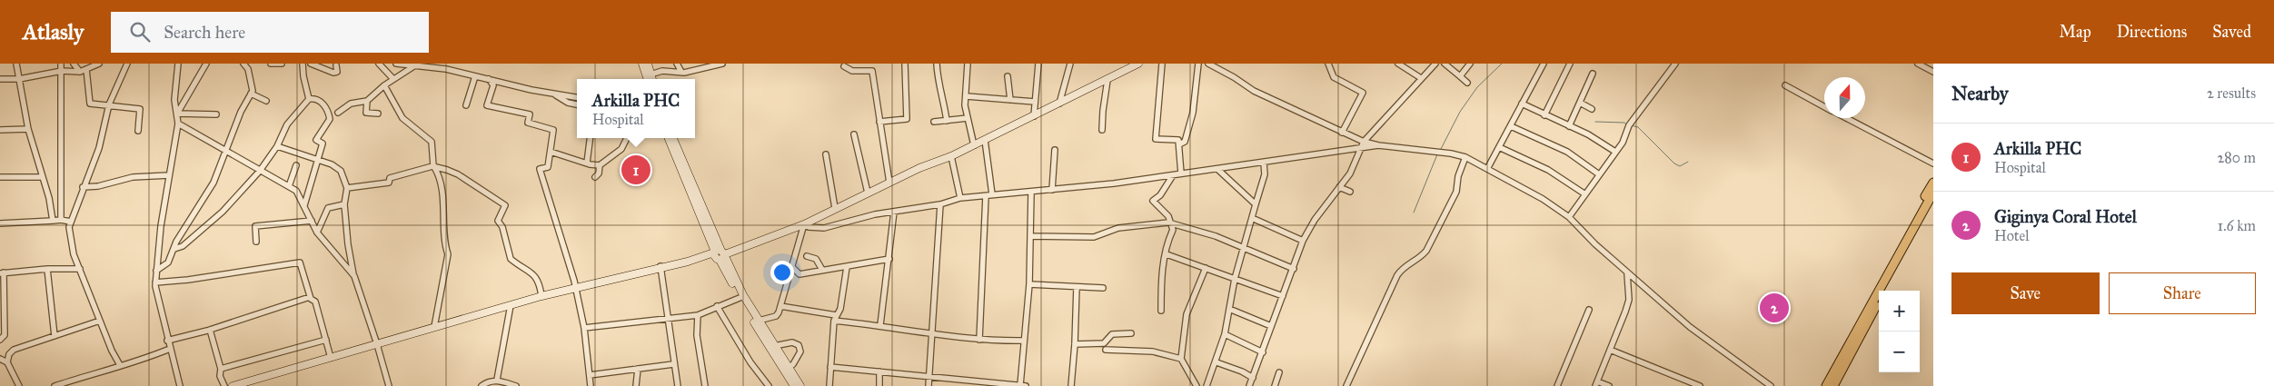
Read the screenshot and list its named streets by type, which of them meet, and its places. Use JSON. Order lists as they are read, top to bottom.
{
  "north": "top",
  "page": {
    "header": "Atlasly",
    "search": "Search here",
    "nav": ["Map", "Directions", "Saved"],
    "heading": ["Nearby", "2 results"],
    "popup": ["Arkilla PHC", "Hospital"],
    "list": [
      {
        "mark": "1",
        "name": "Arkilla PHC",
        "note": "Hospital",
        "value": "280 m"
      },
      {
        "mark": "2",
        "name": "Giginya Coral Hotel",
        "note": "Hotel",
        "value": "1.6 km"
      }
    ],
    "pins": ["1", "2"],
    "buttons": ["Save", "Share"],
    "map_buttons": ["+", "−"]
  }
}
